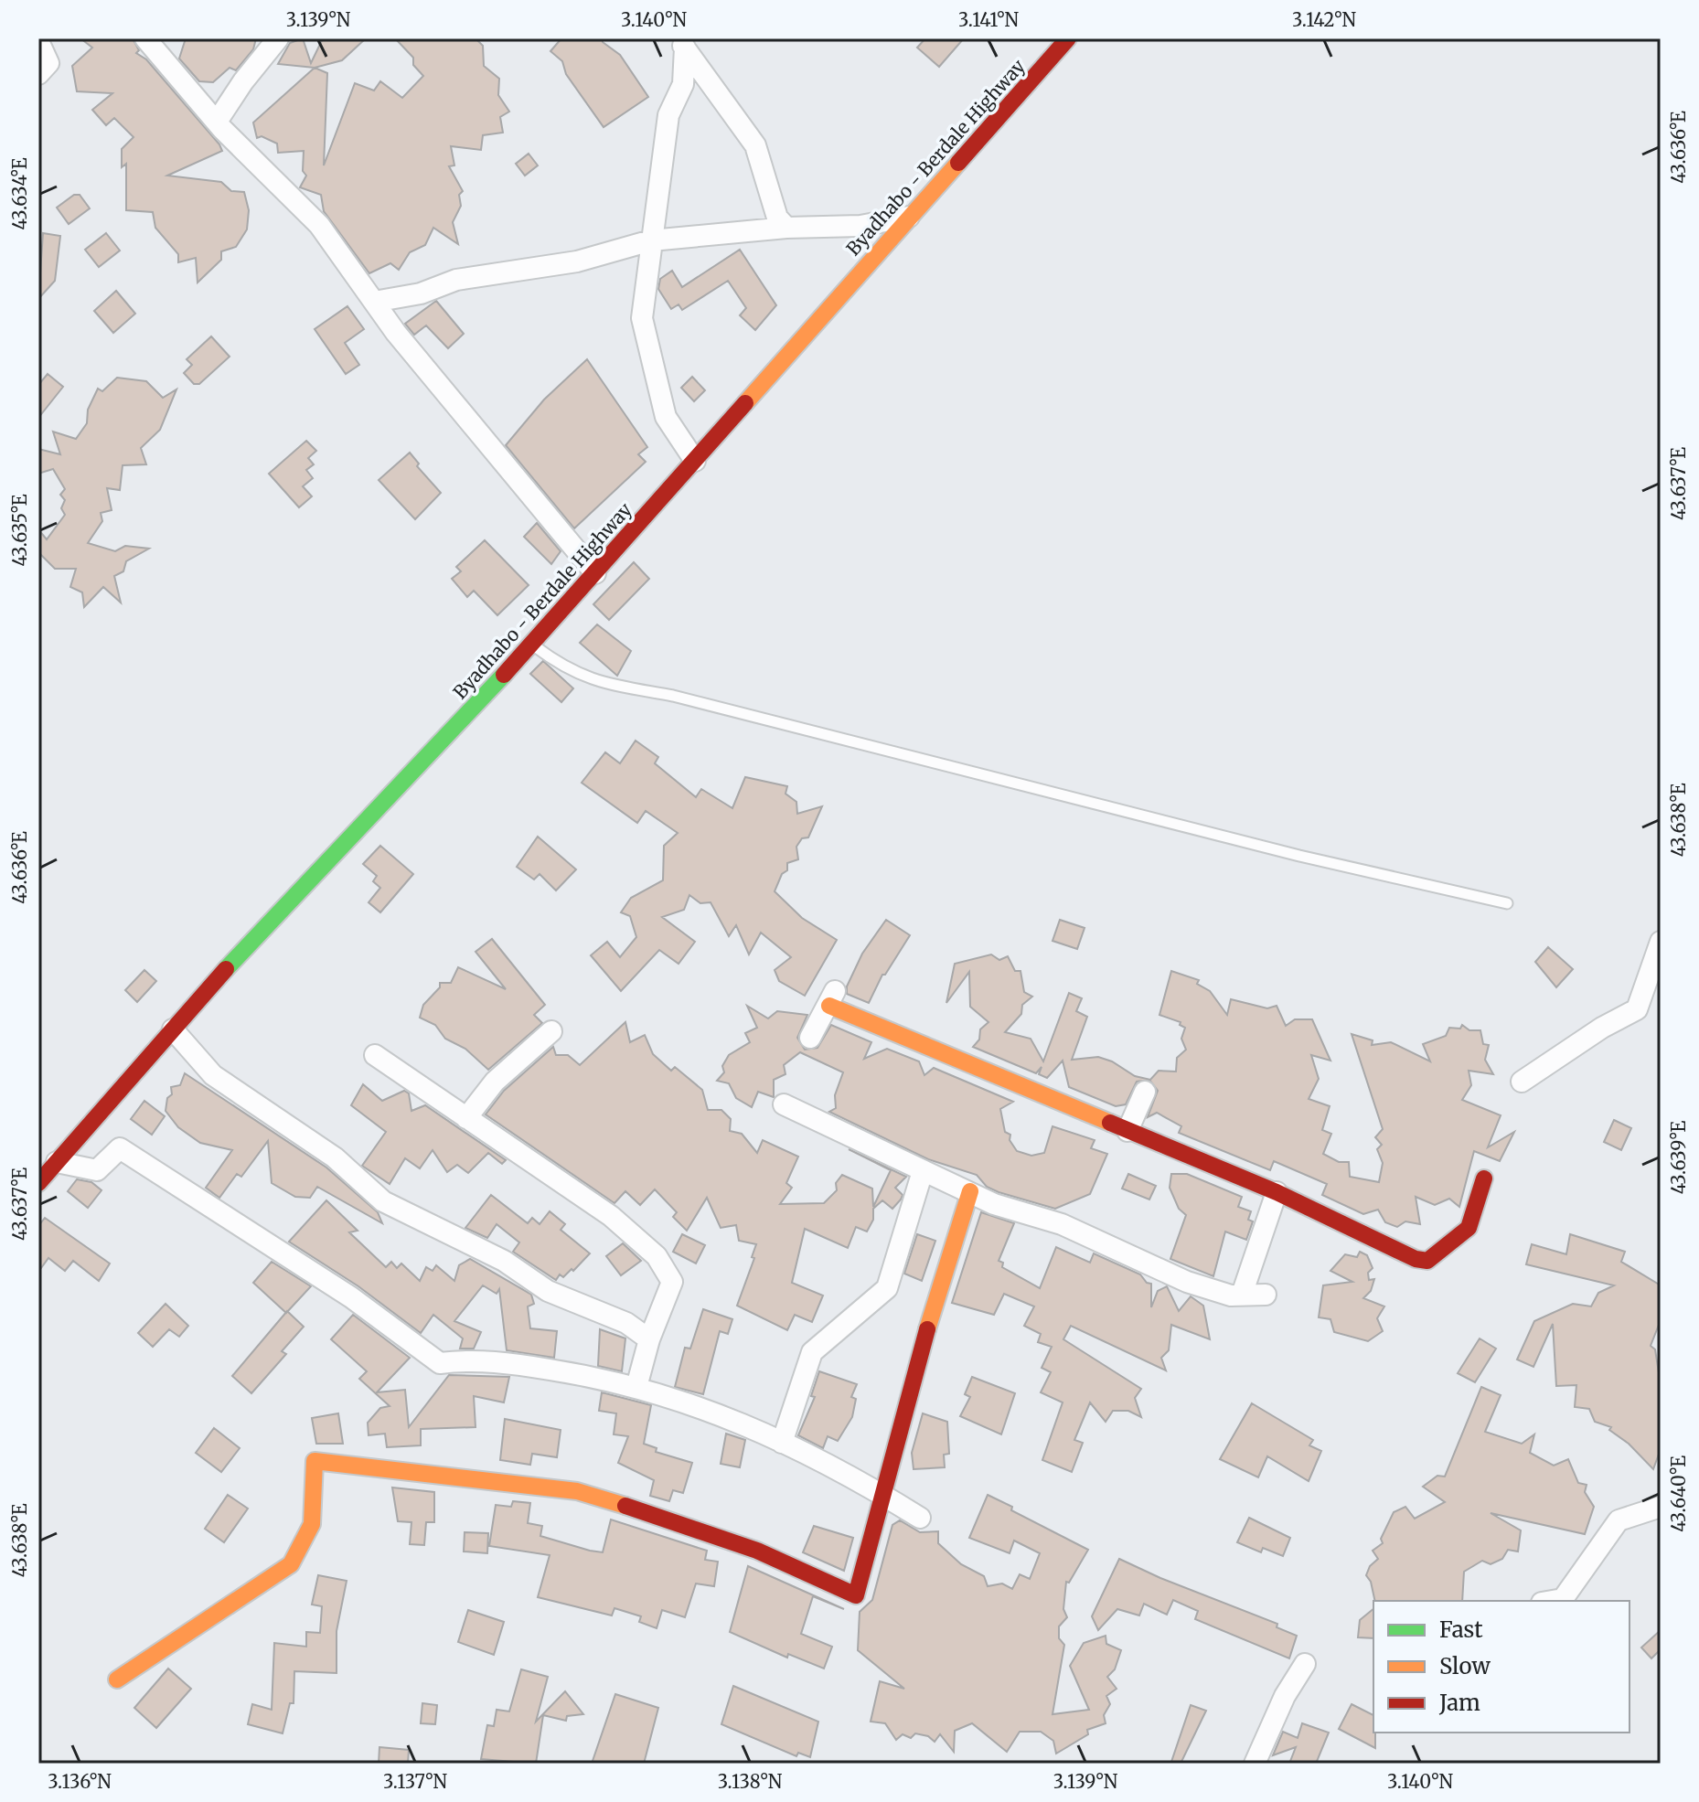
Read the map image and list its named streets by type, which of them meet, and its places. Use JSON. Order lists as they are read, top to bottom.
{
  "streets": {
    "street": ["Byadhabo - Berdale Highway"]
  },
  "legend": ["Fast", "Slow", "Jam"],
  "coordinates": [
    "3.139°N",
    "3.140°N",
    "3.141°N",
    "3.142°N",
    "43.636°E",
    "43.634°E",
    "43.637°E",
    "43.635°E",
    "43.638°E",
    "43.639°E",
    "43.640°E",
    "3.136°N",
    "3.137°N",
    "3.138°N"
  ]
}
